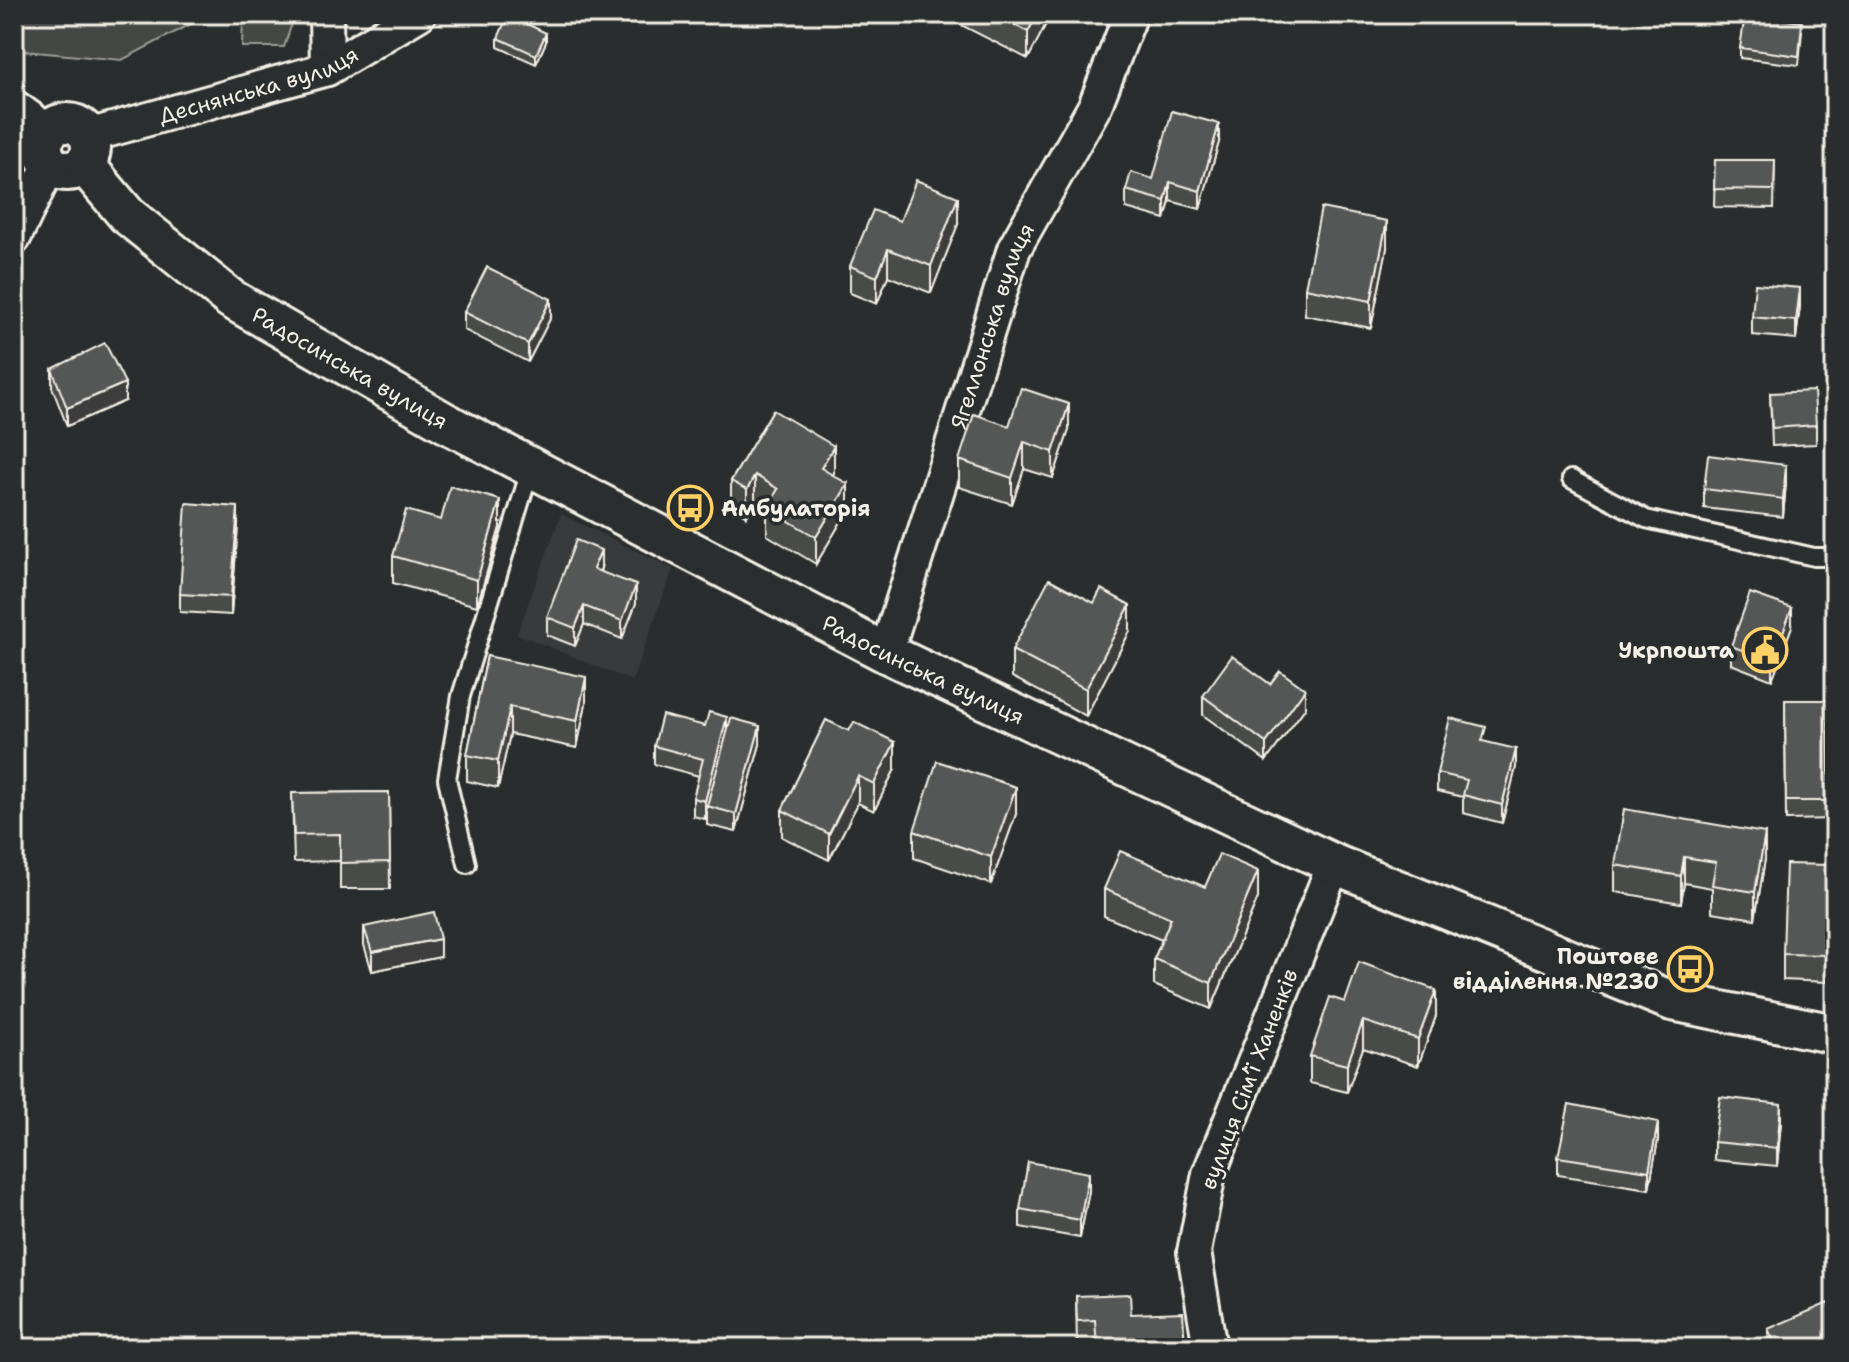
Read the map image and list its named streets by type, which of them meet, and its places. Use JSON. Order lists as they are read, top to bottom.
{
  "streets": {
    "street": [
      "Деснянська вулиця",
      "Ягеллонська вулиця",
      "Радосинська вулиця",
      "вулиця Сімʼї Ханенків"
    ]
  },
  "crossings": [
    ["Деснянська вулиця", "Радосинська вулиця"],
    ["Ягеллонська вулиця", "Радосинська вулиця"],
    ["Радосинська вулиця", "вулиця Сімʼї Ханенків"]
  ],
  "places": {
    "bus stop": ["Амбулаторія", "Поштове відділення №230"],
    "public building": ["Укрпошта"]
  }
}
